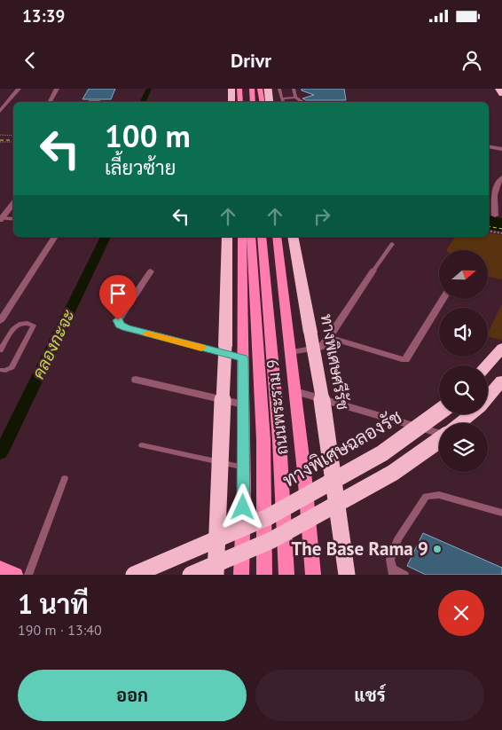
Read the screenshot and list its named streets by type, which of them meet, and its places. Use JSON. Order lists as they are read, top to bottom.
{
  "streets": {
    "highway": ["ทางพิเศษศรีรัช", "ทางพิเศษฉลองรัช"],
    "main road": ["ถนนพระราม 9"]
  },
  "water": ["คลองกะจะ"],
  "places": ["The Base Rama 9"],
  "north": "right",
  "page": {
    "status": "13:39",
    "header": "Drivr",
    "turn": ["100 m", "เลี้ยวซ้าย"],
    "heading": ["1 นาที", "190 m · 13:40"],
    "buttons": ["ออก", "แชร์"]
  }
}
